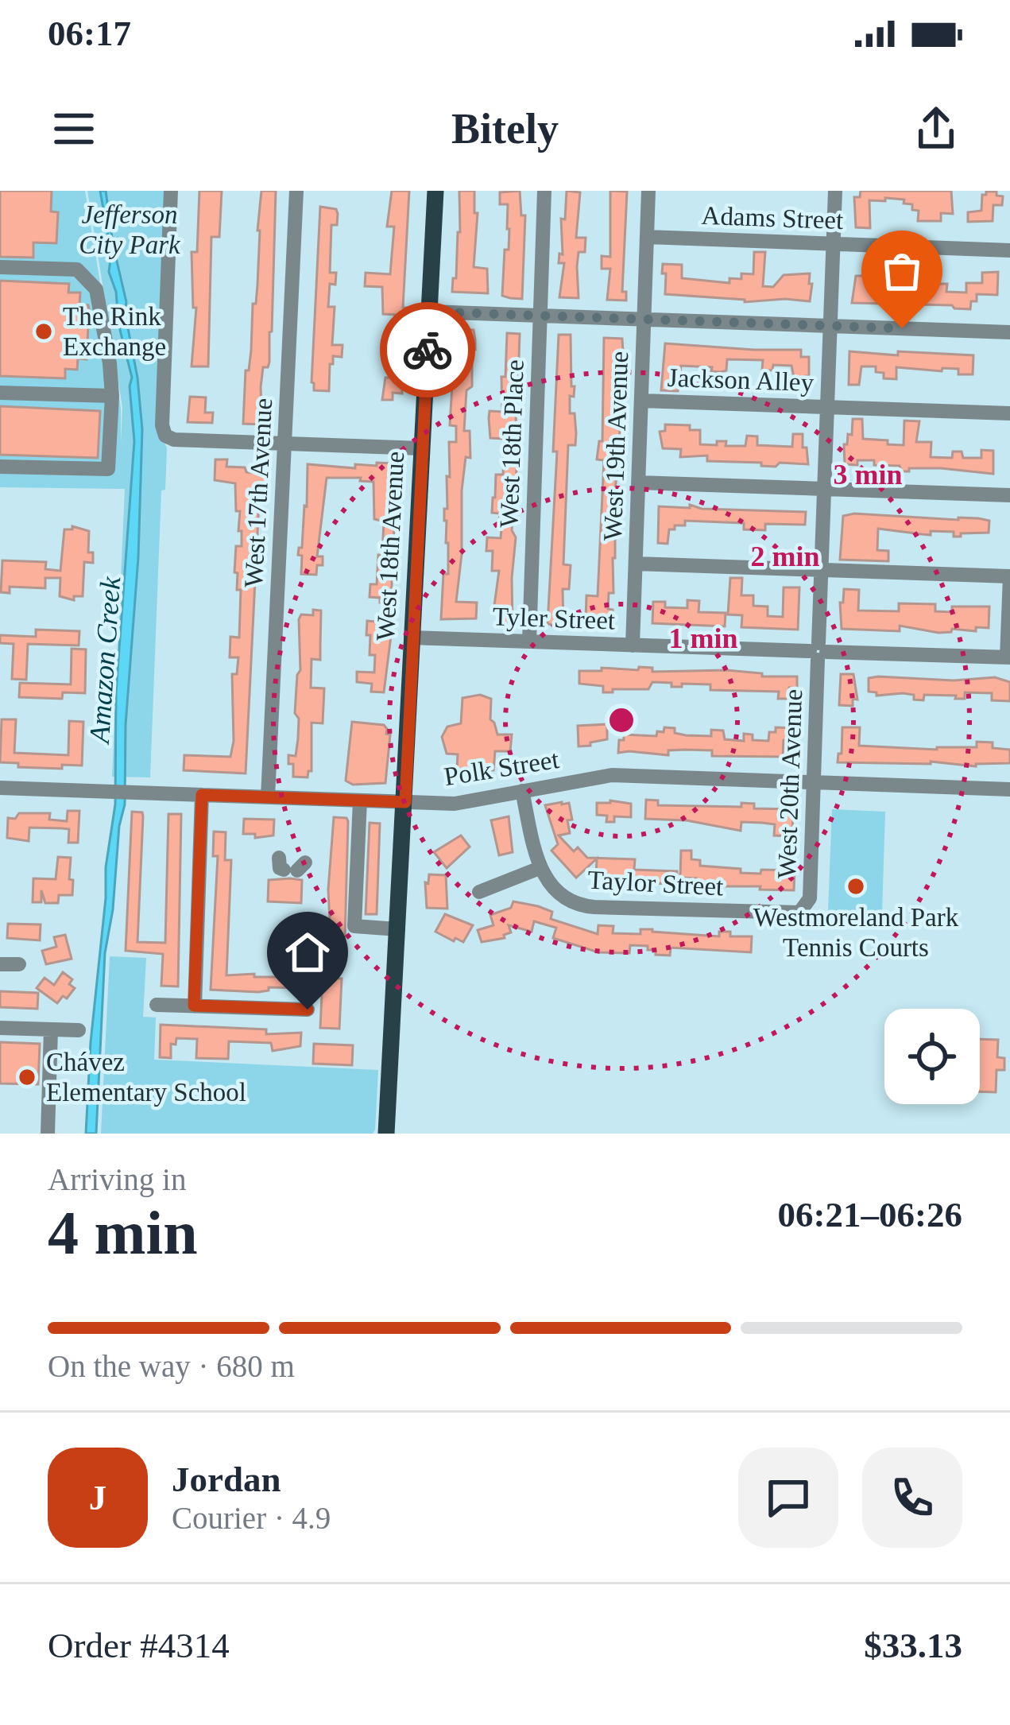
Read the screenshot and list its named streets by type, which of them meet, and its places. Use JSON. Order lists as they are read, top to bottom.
{
  "streets": {
    "main road": ["West 18th Avenue"],
    "street": [
      "Adams Street",
      "Jackson Alley",
      "West 18th Place",
      "West 19th Avenue",
      "West 17th Avenue",
      "Tyler Street",
      "Polk Street",
      "West 20th Avenue",
      "Taylor Street"
    ]
  },
  "crossings": [
    ["Adams Street", "West 19th Avenue"],
    ["Adams Street", "West 20th Avenue"],
    ["Jackson Alley", "West 19th Avenue"],
    ["Jackson Alley", "West 20th Avenue"],
    ["West 18th Place", "Tyler Street"],
    ["West 19th Avenue", "Tyler Street"],
    ["West 17th Avenue", "Polk Street"],
    ["West 18th Avenue", "Tyler Street"],
    ["West 18th Avenue", "Polk Street"],
    ["Tyler Street", "West 20th Avenue"],
    ["Polk Street", "West 20th Avenue"],
    ["West 20th Avenue", "Taylor Street"]
  ],
  "water": ["Amazon Creek"],
  "parks": ["Jefferson City Park"],
  "places": ["The Rink Exchange", "Westmoreland Park Tennis Courts", "Chávez Elementary School"],
  "page": {
    "status": "06:17",
    "header": "Bitely",
    "heading": ["4 min", "Arriving in", "06:21–06:26"],
    "panel": [
      "Jordan",
      "Courier · 4.9",
      "Order #4314",
      "$33.13"
    ],
    "bar": "On the way · 680 m",
    "round": "J"
  },
  "rings": ["3 min", "2 min", "1 min"]
}
